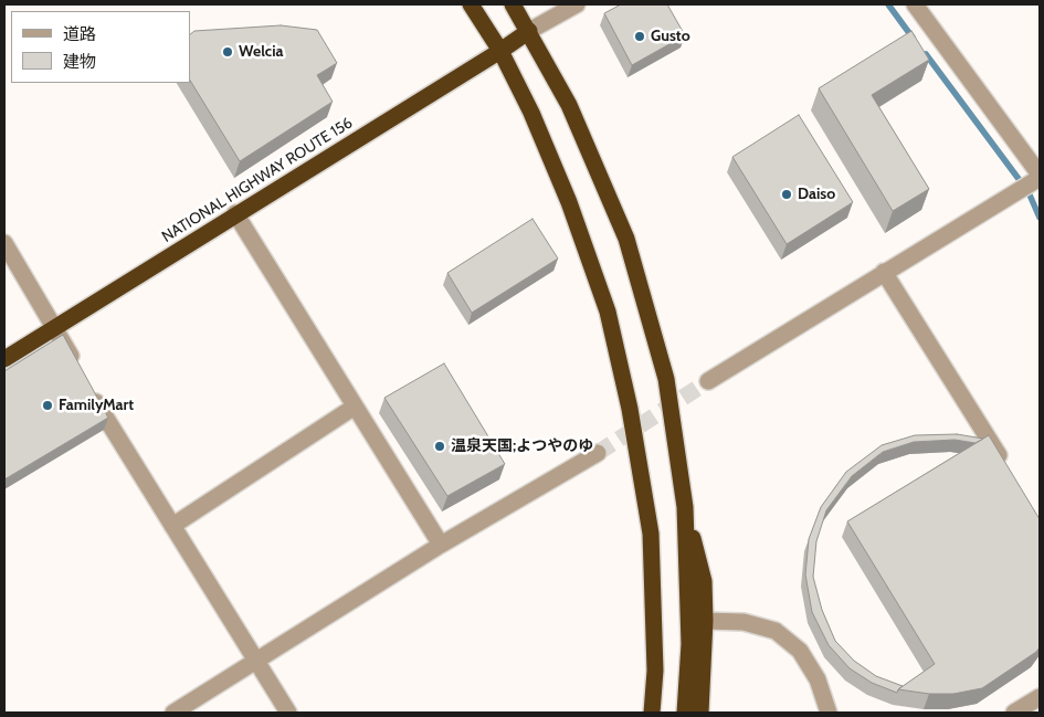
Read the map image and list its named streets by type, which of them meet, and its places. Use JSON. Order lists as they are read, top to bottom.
{
  "streets": {
    "highway": ["NATIONAL HIGHWAY ROUTE 156"]
  },
  "places": [
    "Gusto",
    "Welcia",
    "Daiso",
    "FamilyMart",
    "温泉天国;よつやのゆ"
  ],
  "legend": ["道路", "建物"]
}
